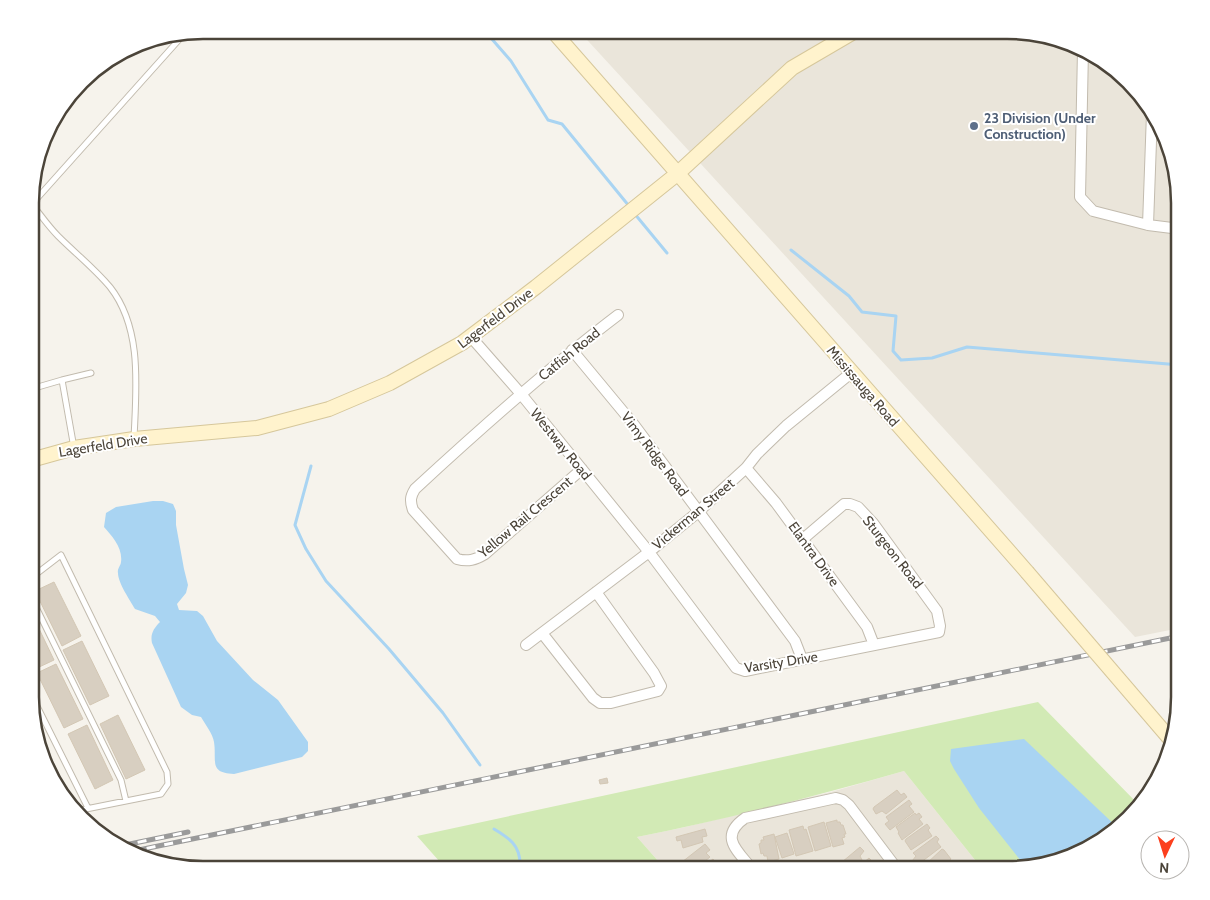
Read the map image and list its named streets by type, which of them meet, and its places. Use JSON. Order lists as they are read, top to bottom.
{
  "streets": {
    "street": [
      "Lagerfeld Drive",
      "Catfish Road",
      "Mississauga Road",
      "Westway Road",
      "Vimy Ridge Road",
      "Vickerman Street",
      "Yellow Rail Crescent",
      "Sturgeon Road",
      "Elantra Drive",
      "Varsity Drive"
    ]
  },
  "crossings": [
    ["Lagerfeld Drive", "Mississauga Road"],
    ["Lagerfeld Drive", "Westway Road"],
    ["Catfish Road", "Westway Road"],
    ["Catfish Road", "Vimy Ridge Road"],
    ["Catfish Road", "Yellow Rail Crescent"],
    ["Mississauga Road", "Vickerman Street"],
    ["Westway Road", "Vickerman Street"],
    ["Westway Road", "Yellow Rail Crescent"],
    ["Westway Road", "Varsity Drive"],
    ["Vimy Ridge Road", "Vickerman Street"],
    ["Vimy Ridge Road", "Varsity Drive"],
    ["Vickerman Street", "Elantra Drive"],
    ["Vickerman Street", "Varsity Drive"],
    ["Sturgeon Road", "Elantra Drive"],
    ["Sturgeon Road", "Varsity Drive"],
    ["Elantra Drive", "Varsity Drive"]
  ],
  "places": ["23 Division (Under Construction)"],
  "north": "bottom"
}
